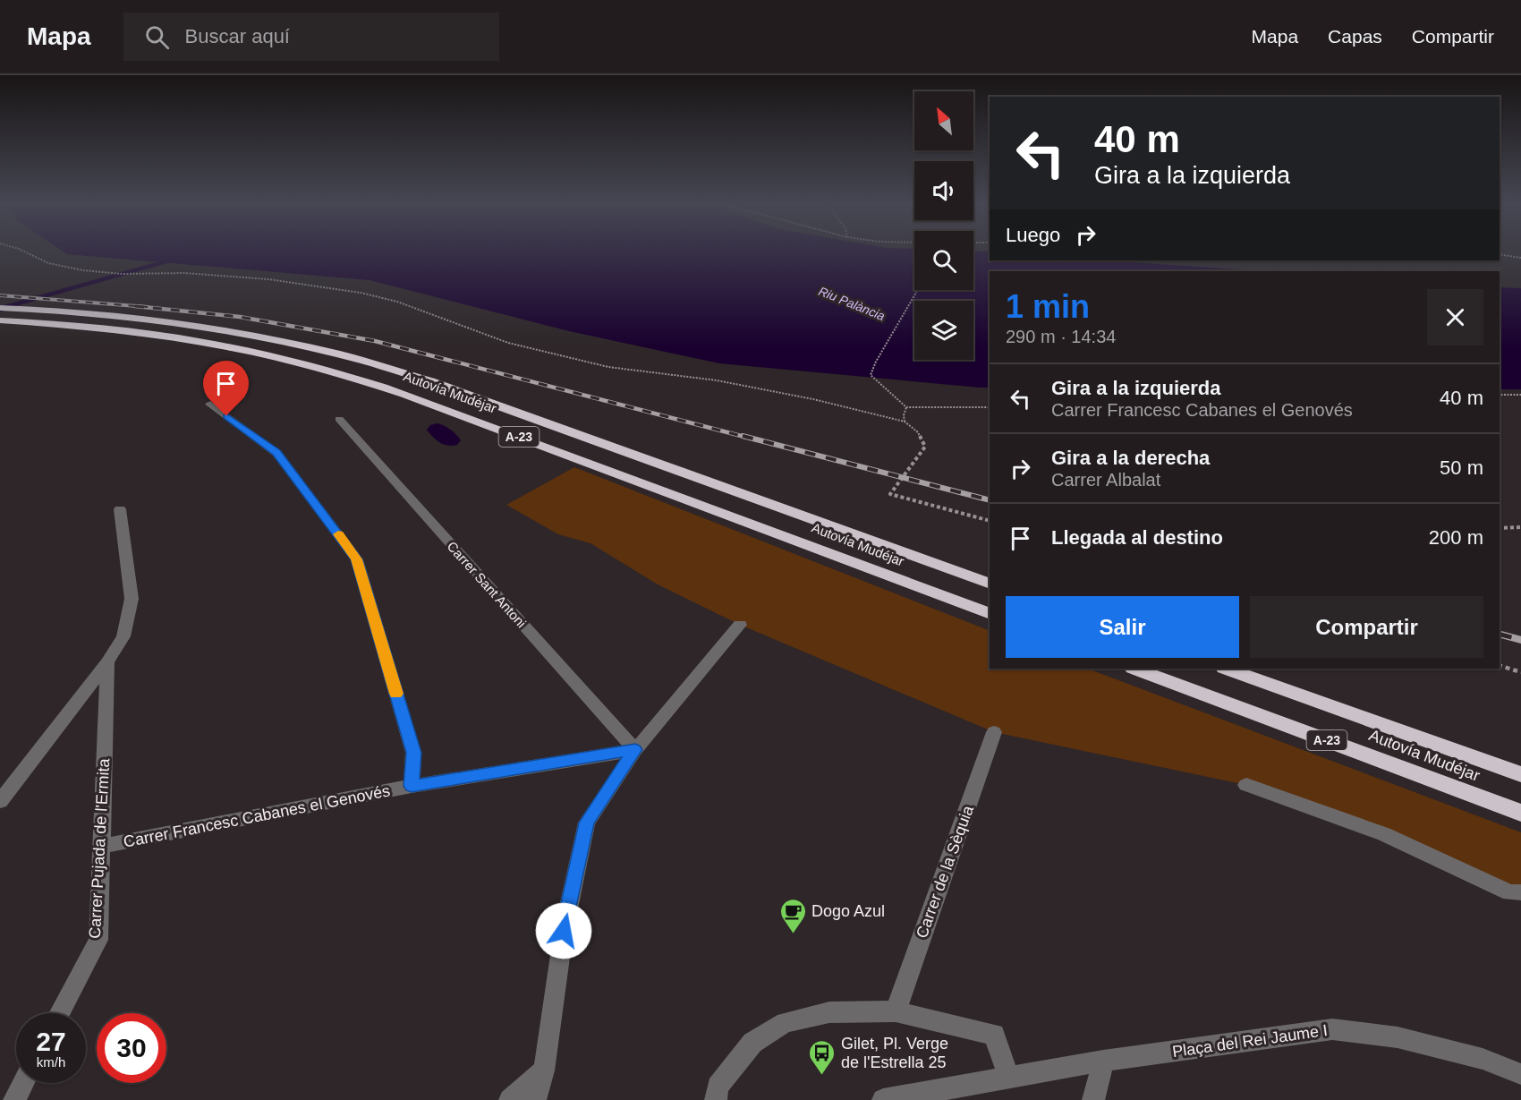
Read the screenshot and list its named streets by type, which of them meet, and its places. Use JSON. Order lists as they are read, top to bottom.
{
  "streets": {
    "highway": ["Autovía Mudéjar", "A-23"],
    "street": [
      "Carrer Sant Antoni",
      "Carrer Francesc Cabanes el Genovés",
      "Carrer Pujada de l'Ermita",
      "Carrer de la Sèquia",
      "Plaça del Rei Jaume I"
    ]
  },
  "crossings": [
    ["Carrer Sant Antoni", "Carrer Francesc Cabanes el Genovés"],
    ["Carrer Francesc Cabanes el Genovés", "Carrer Pujada de l'Ermita"]
  ],
  "water": ["Riu Palància"],
  "places": {
    "cafe": ["Dogo Azul"],
    "bus stop": ["Gilet, Pl. Verge de l'Estrella 25"]
  },
  "north": "top left",
  "page": {
    "header": "Mapa",
    "search": "Buscar aquí",
    "nav": ["Mapa", "Capas", "Compartir"],
    "turn": ["40 m", "Gira a la izquierda"],
    "then": "Luego",
    "heading": ["1 min", "290 m · 14:34"],
    "list": [
      {
        "name": "Gira a la izquierda",
        "note": "Carrer Francesc Cabanes el Genovés",
        "value": "40 m"
      },
      {
        "name": "Gira a la derecha",
        "note": "Carrer Albalat",
        "value": "50 m"
      },
      {
        "name": "Llegada al destino",
        "value": "200 m"
      }
    ],
    "buttons": ["Salir", "Compartir"],
    "speed": "27 km/h",
    "limit": "30"
  }
}
